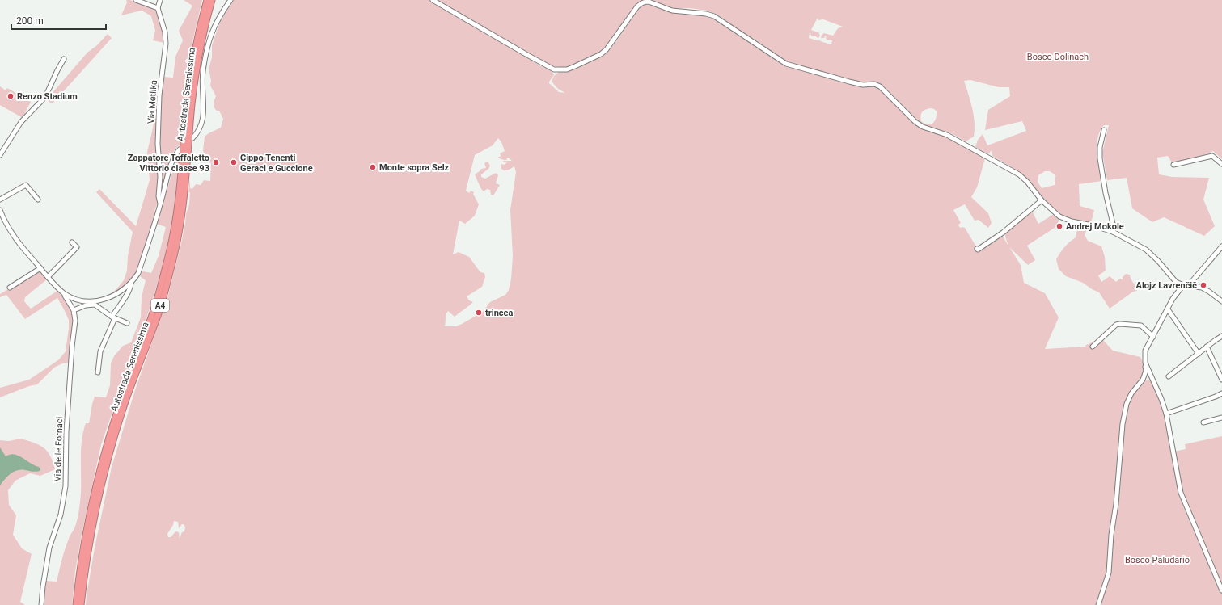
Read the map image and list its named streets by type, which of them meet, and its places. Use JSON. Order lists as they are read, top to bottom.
{
  "streets": {
    "highway": ["Autostrada Serenissima", "A4"],
    "street": ["Via Metlika", "Via delle Fornaci"]
  },
  "parks": ["Bosco Dolinach", "Bosco Paludario"],
  "places": [
    "Renzo Stadium",
    "Zappatore Toffaletto Vittorio classe 93",
    "Cippo Tenenti Geraci e Guccione",
    "Monte sopra Selz",
    "Andrej Mokole",
    "Alojz Lavrenčič",
    "trincea"
  ],
  "scale_bar": "200 m"
}
